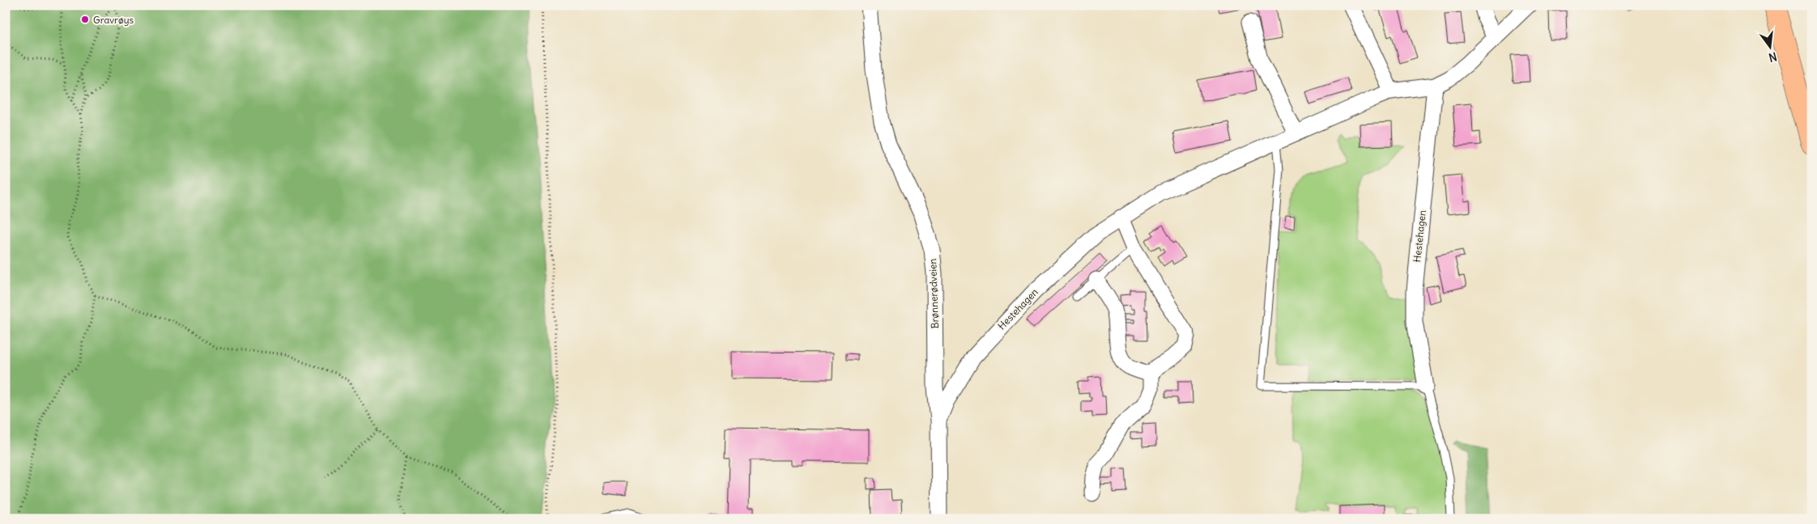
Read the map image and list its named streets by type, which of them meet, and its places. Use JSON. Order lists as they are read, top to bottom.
{
  "streets": {
    "street": ["Hestehagen", "Brønnerødveien"]
  },
  "crossings": [
    ["Hestehagen", "Brønnerødveien"]
  ],
  "places": ["Gravrøys"],
  "north": "bottom"
}
